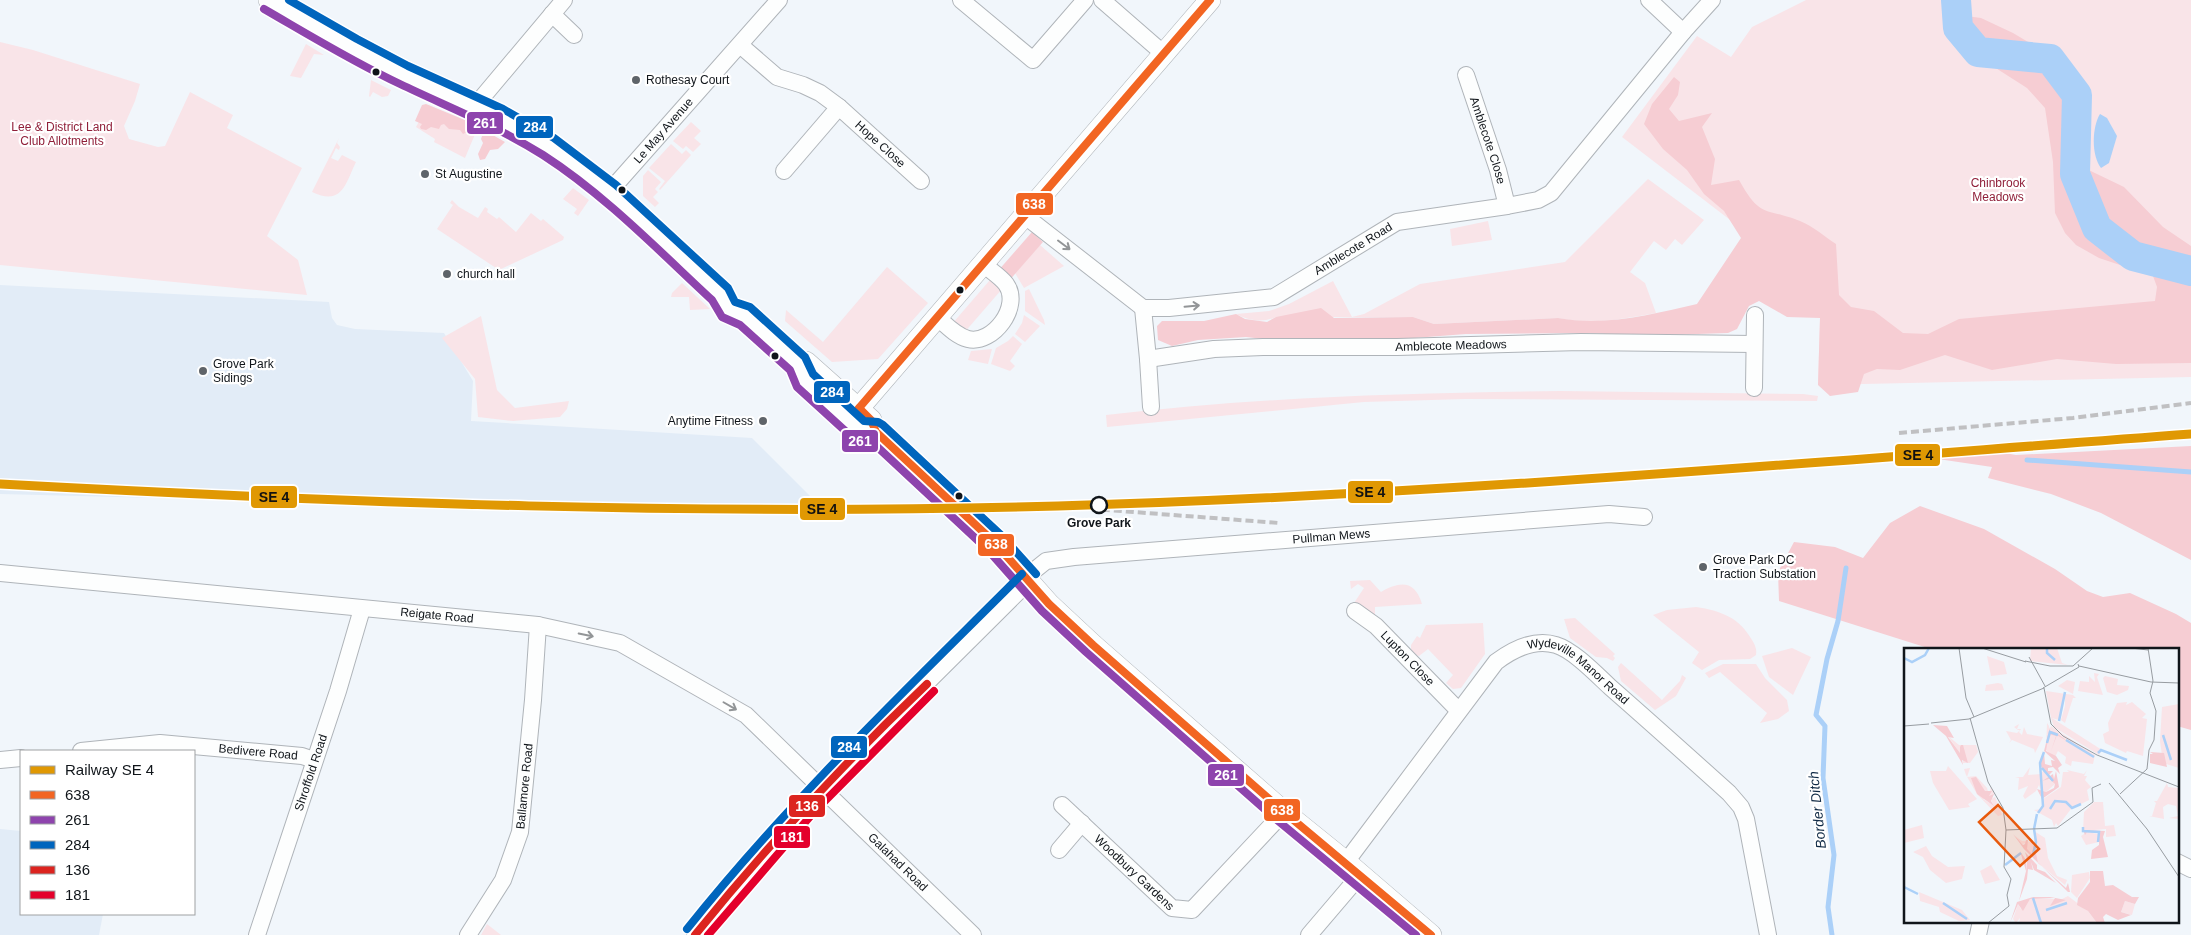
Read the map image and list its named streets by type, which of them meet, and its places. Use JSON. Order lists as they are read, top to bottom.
{
  "streets": {
    "street": [
      "Le May Avenue",
      "Amblecote Close",
      "Hope Close",
      "Amblecote Road",
      "Amblecote Meadows",
      "Pullman Mews",
      "Reigate Road",
      "Lupton Close",
      "Wydeville Manor Road",
      "Bedivere Road",
      "Shroffold Road",
      "Ballamore Road",
      "Galahad Road",
      "Woodbury Gardens"
    ]
  },
  "crossings": [
    ["Le May Avenue", "Hope Close"],
    ["Amblecote Close", "Amblecote Road"],
    ["Pullman Mews", "Reigate Road"],
    ["Pullman Mews", "Galahad Road"],
    ["Reigate Road", "Shroffold Road"],
    ["Reigate Road", "Ballamore Road"],
    ["Reigate Road", "Galahad Road"],
    ["Lupton Close", "Wydeville Manor Road"],
    ["Bedivere Road", "Shroffold Road"]
  ],
  "one_way": ["Amblecote Road", "Reigate Road"],
  "water": ["Border Ditch"],
  "parks": ["Lee & District Land Club Allotments", "Chinbrook Meadows"],
  "places": [
    "Rothesay Court",
    "St Augustine",
    "church hall",
    "Grove Park Sidings",
    "Anytime Fitness",
    "Grove Park",
    "Grove Park DC Traction Substation"
  ],
  "lines": [
    "transit line 638",
    "transit line 284",
    "transit line 261",
    "transit line 136",
    "transit line 181"
  ],
  "legend": [
    "Railway SE 4",
    "638",
    "261",
    "284",
    "136",
    "181"
  ]
}
